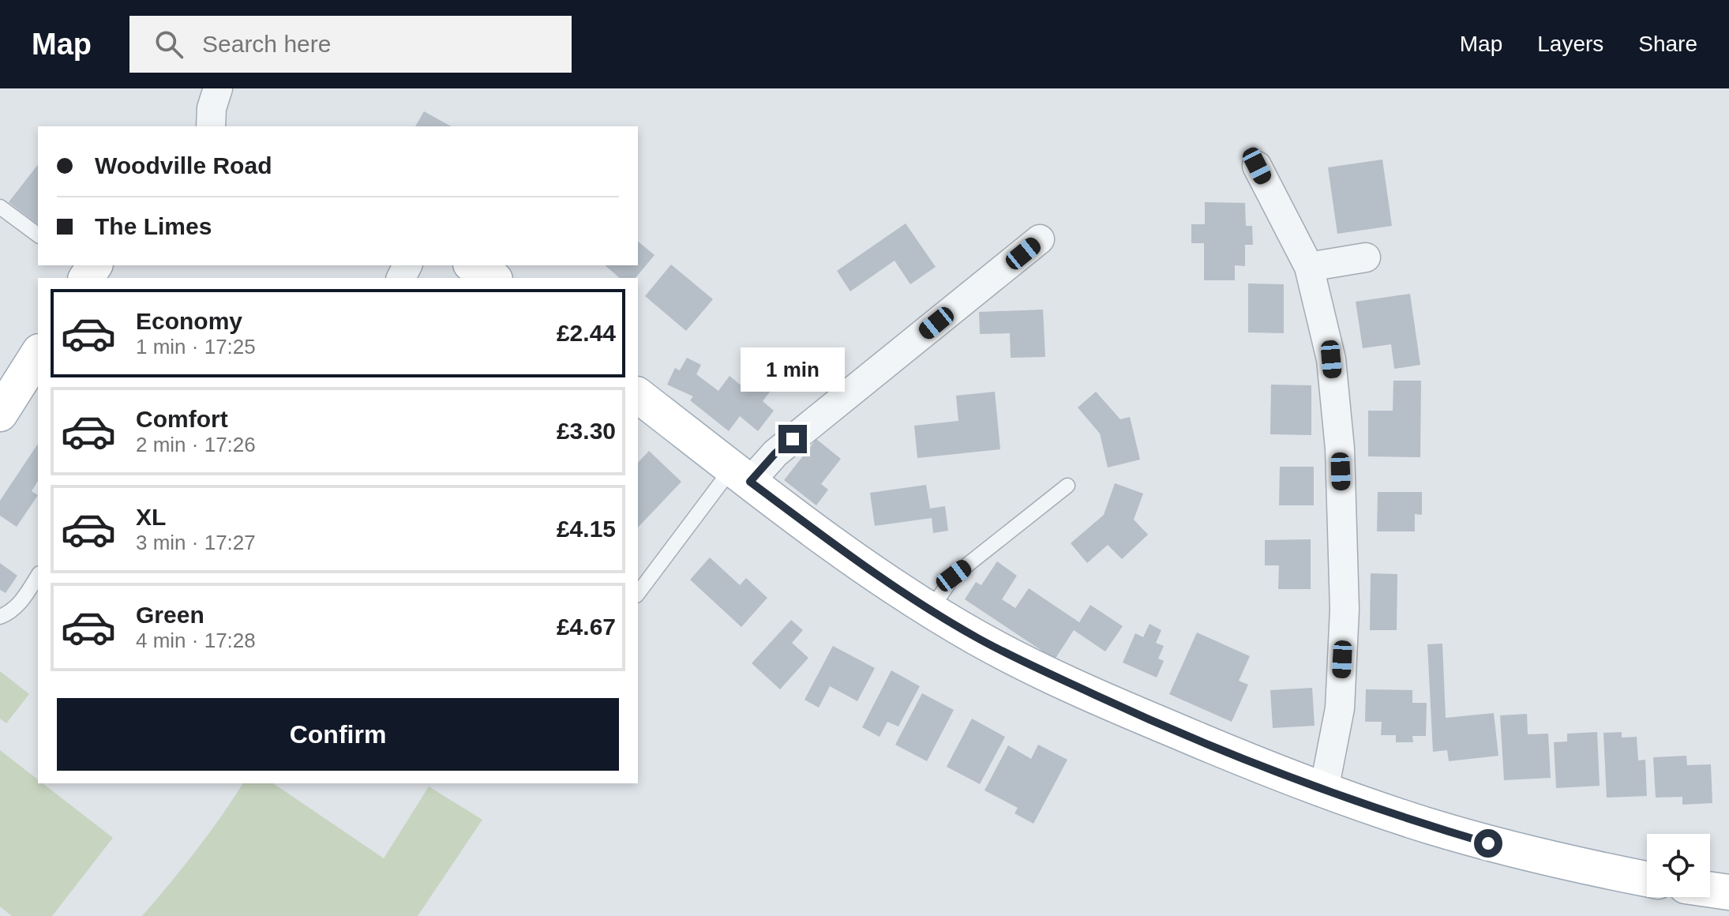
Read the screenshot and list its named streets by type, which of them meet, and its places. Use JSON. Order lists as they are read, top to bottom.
{
  "page": {
    "header": "Map",
    "search": "Search here",
    "nav": ["Map", "Layers", "Share"],
    "banner": ["Woodville Road", "The Limes"],
    "list": [
      {
        "name": "Economy",
        "note": "1 min · 17:25",
        "value": "£2.44"
      },
      {
        "name": "Comfort",
        "note": "2 min · 17:26",
        "value": "£3.30"
      },
      {
        "name": "XL",
        "note": "3 min · 17:27",
        "value": "£4.15"
      },
      {
        "name": "Green",
        "note": "4 min · 17:28",
        "value": "£4.67"
      }
    ],
    "bubble": "1 min",
    "buttons": "Confirm"
  }
}
